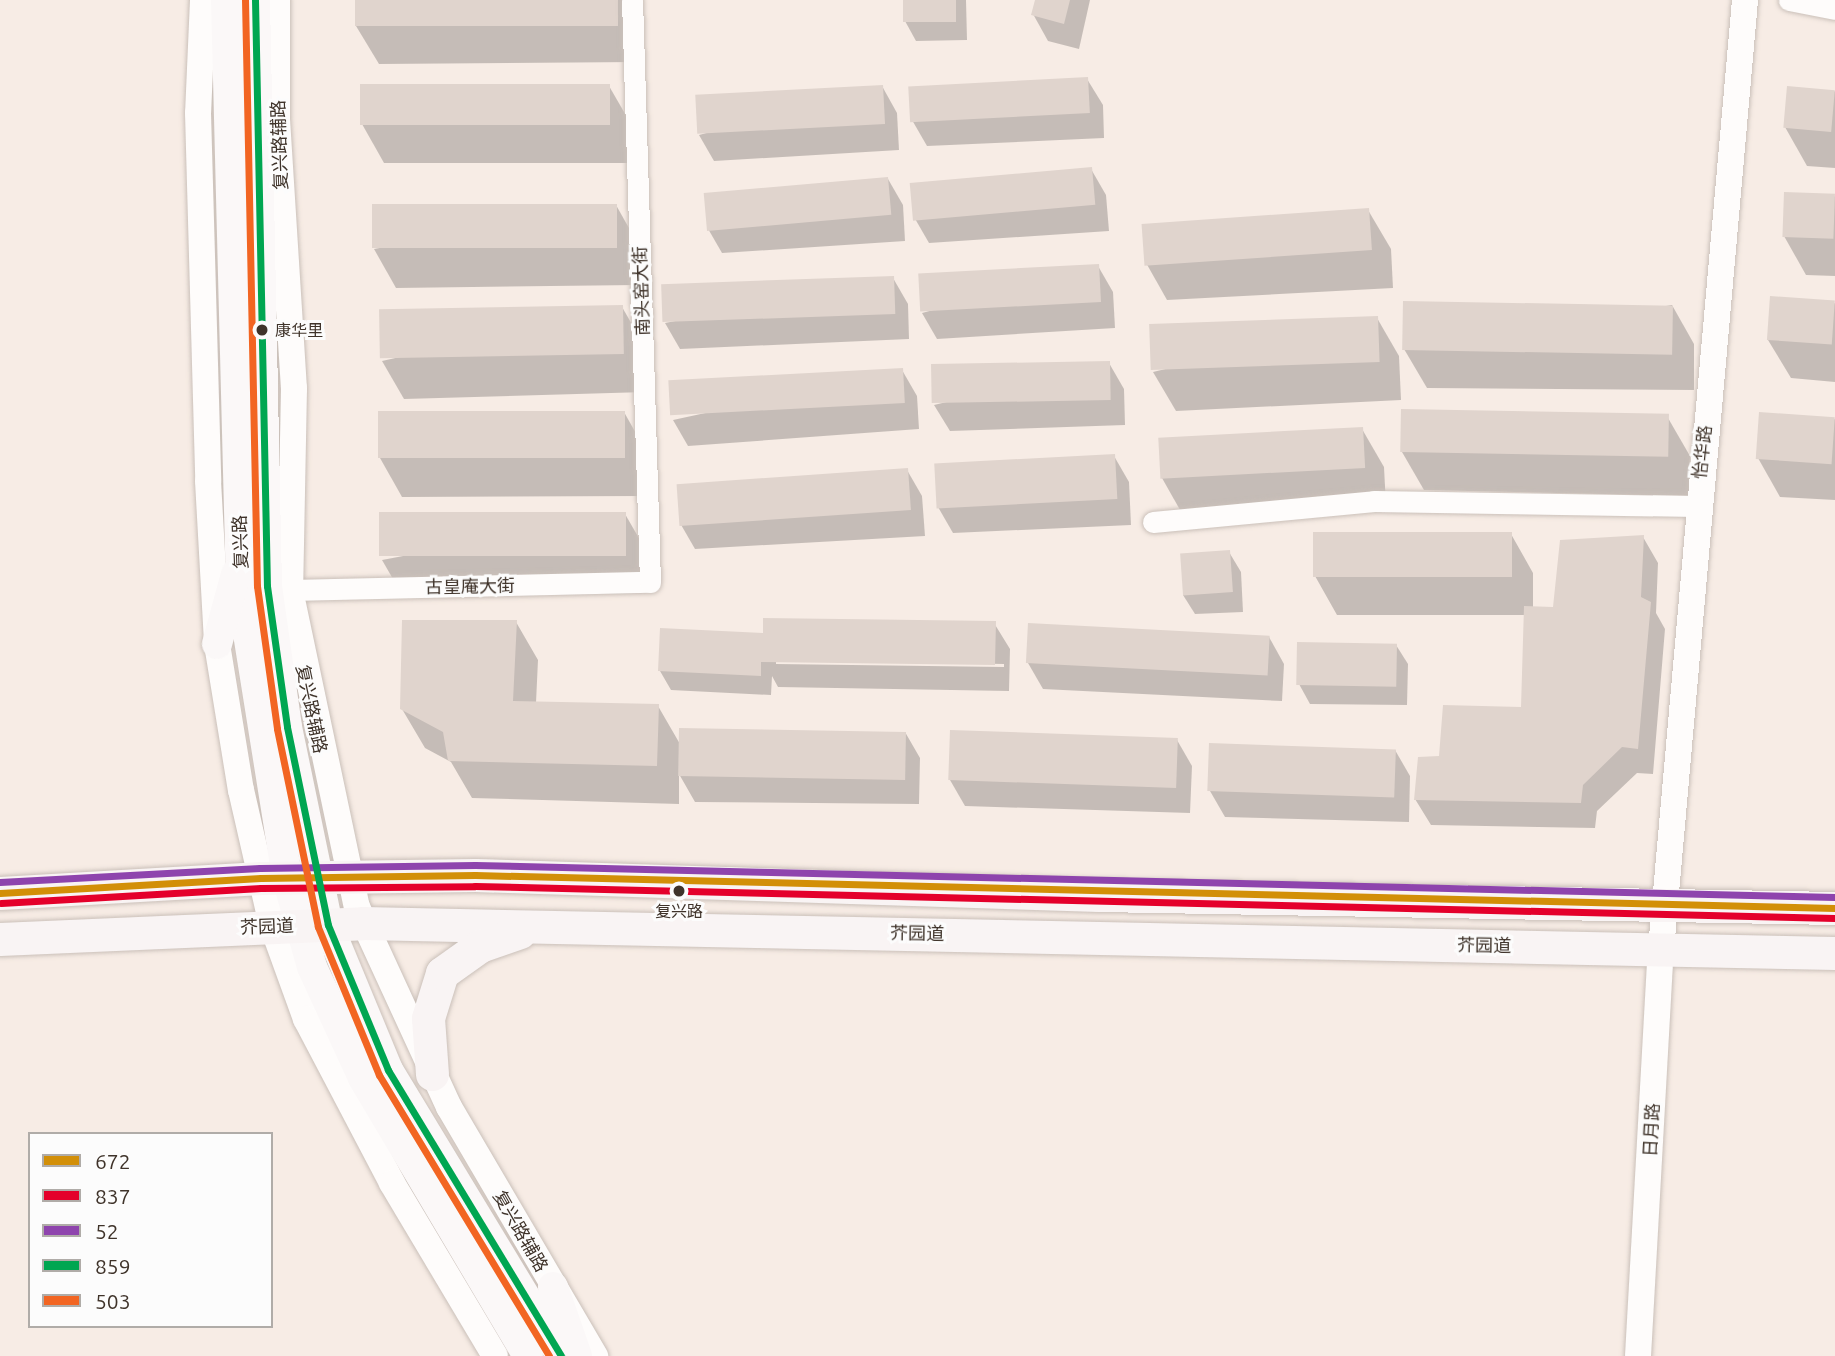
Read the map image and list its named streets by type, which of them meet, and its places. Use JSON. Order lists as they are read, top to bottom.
{
  "streets": {
    "main road": ["复兴路", "芥园道"],
    "street": [
      "复兴路辅路",
      "南头窑大街",
      "怡华路",
      "古皇庵大街",
      "日月路"
    ]
  },
  "crossings": [
    ["复兴路辅路", "复兴路"],
    ["复兴路辅路", "古皇庵大街"],
    ["复兴路辅路", "芥园道"],
    ["南头窑大街", "古皇庵大街"],
    ["怡华路", "日月路"],
    ["复兴路", "芥园道"],
    ["芥园道", "日月路"]
  ],
  "places": ["康华里", "复兴路"],
  "lines": [
    "transit line 859",
    "transit line 503",
    "transit line 52",
    "transit line 672",
    "transit line 837"
  ],
  "legend": [
    "672",
    "837",
    "52",
    "859",
    "503"
  ]
}
